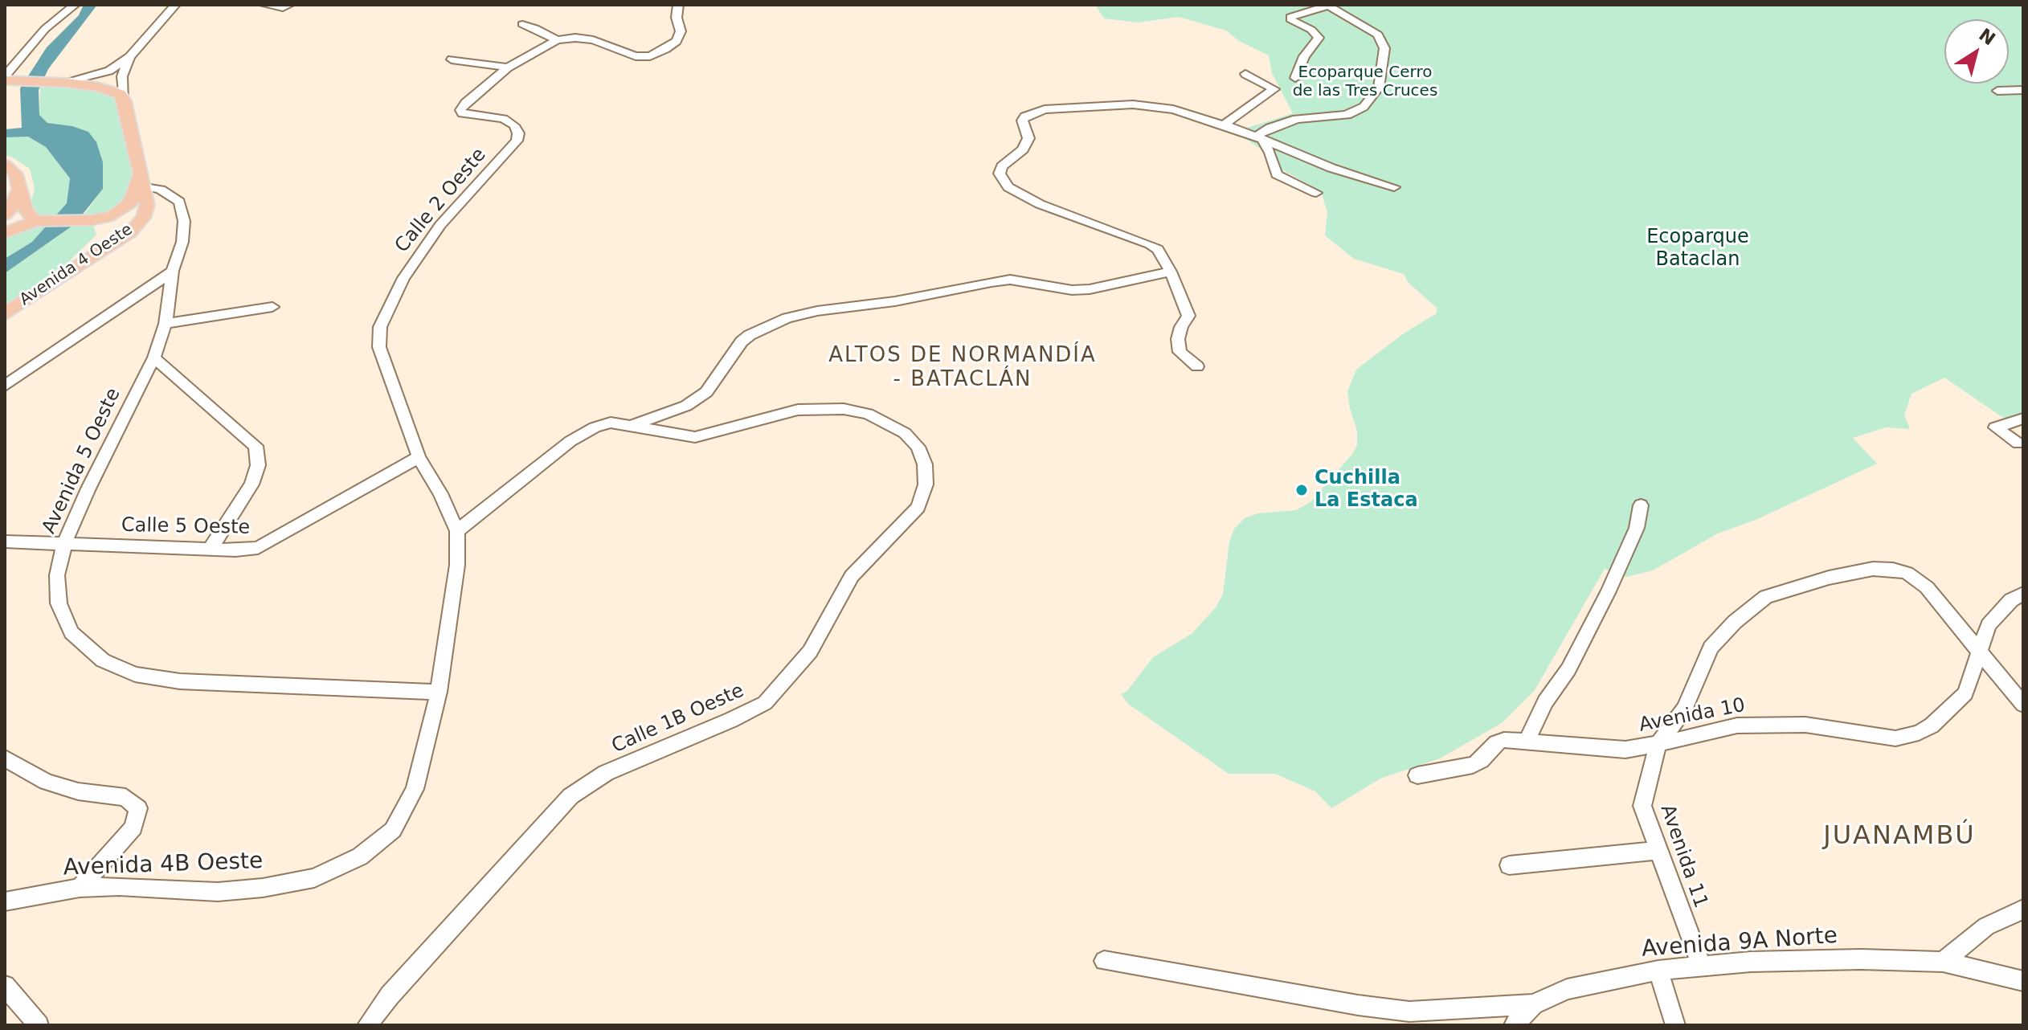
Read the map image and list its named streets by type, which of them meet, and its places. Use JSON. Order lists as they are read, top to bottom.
{
  "streets": {
    "main road": ["Avenida 4 Oeste"],
    "street": [
      "Calle 2 Oeste",
      "Avenida 5 Oeste",
      "Calle 5 Oeste",
      "Avenida 10",
      "Calle 1B Oeste",
      "Avenida 11",
      "Avenida 4B Oeste",
      "Avenida 9A Norte"
    ]
  },
  "crossings": [
    ["Calle 2 Oeste", "Avenida 5 Oeste"],
    ["Calle 2 Oeste", "Calle 5 Oeste"],
    ["Calle 2 Oeste", "Avenida 4B Oeste"],
    ["Avenida 4 Oeste", "Avenida 5 Oeste"],
    ["Avenida 5 Oeste", "Calle 5 Oeste"],
    ["Avenida 5 Oeste", "Avenida 4B Oeste"],
    ["Avenida 10", "Avenida 11"],
    ["Avenida 11", "Avenida 9A Norte"]
  ],
  "districts": ["ALTOS DE NORMANDÍA - BATACLÁN", "JUANAMBÚ"],
  "parks": ["Ecoparque Cerro de las Tres Cruces", "Ecoparque Bataclan"],
  "places": ["Cuchilla La Estaca"],
  "north": "top right"
}
